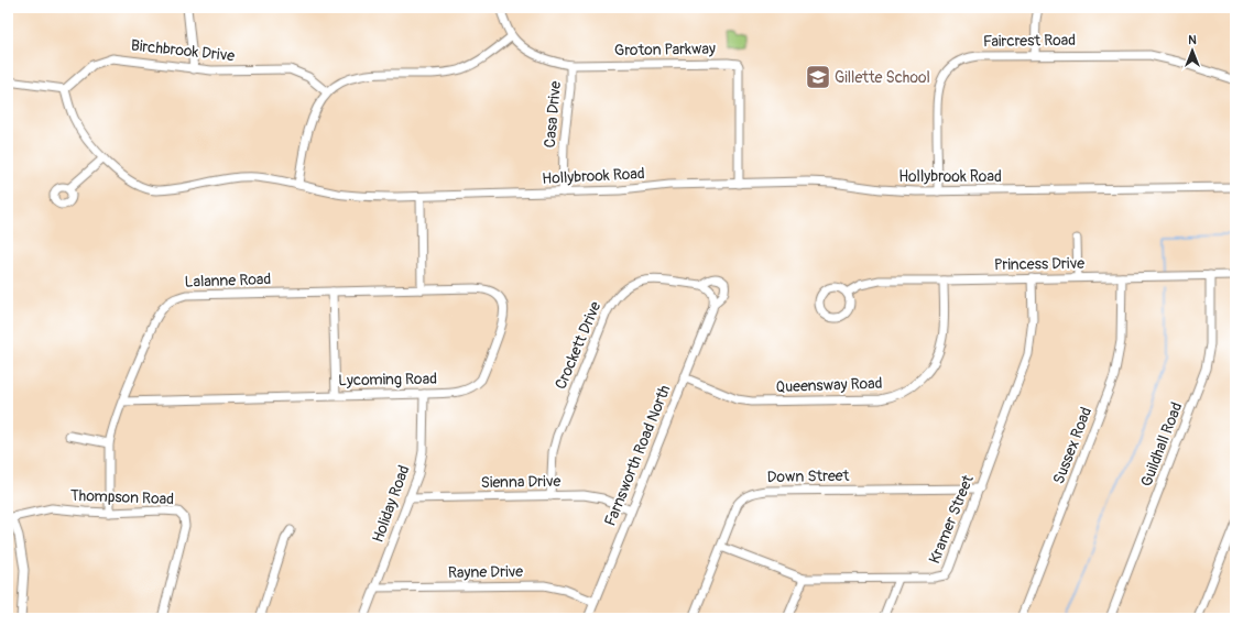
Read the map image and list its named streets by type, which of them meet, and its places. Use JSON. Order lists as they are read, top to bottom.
{
  "streets": {
    "street": [
      "Faircrest Road",
      "Groton Parkway",
      "Birchbrook Drive",
      "Casa Drive",
      "Hollybrook Road",
      "Princess Drive",
      "Lalanne Road",
      "Crockett Drive",
      "Lycoming Road",
      "Queensway Road",
      "Guildhall Road",
      "Sussex Road",
      "Farnsworth Road North",
      "Down Street",
      "Sienna Drive",
      "Thompson Road",
      "Holiday Road",
      "Kramer Street",
      "Rayne Drive"
    ]
  },
  "crossings": [
    ["Faircrest Road", "Hollybrook Road"],
    ["Groton Parkway", "Casa Drive"],
    ["Groton Parkway", "Hollybrook Road"],
    ["Birchbrook Drive", "Hollybrook Road"],
    ["Casa Drive", "Hollybrook Road"],
    ["Princess Drive", "Queensway Road"],
    ["Princess Drive", "Guildhall Road"],
    ["Princess Drive", "Sussex Road"],
    ["Princess Drive", "Kramer Street"],
    ["Lalanne Road", "Lycoming Road"],
    ["Lalanne Road", "Thompson Road"],
    ["Crockett Drive", "Farnsworth Road North"],
    ["Crockett Drive", "Sienna Drive"],
    ["Lycoming Road", "Holiday Road"],
    ["Queensway Road", "Farnsworth Road North"],
    ["Farnsworth Road North", "Sienna Drive"],
    ["Farnsworth Road North", "Rayne Drive"],
    ["Down Street", "Kramer Street"],
    ["Sienna Drive", "Holiday Road"],
    ["Holiday Road", "Rayne Drive"]
  ],
  "places": {
    "school or university": ["Gillette School"]
  },
  "north": "top"
}
